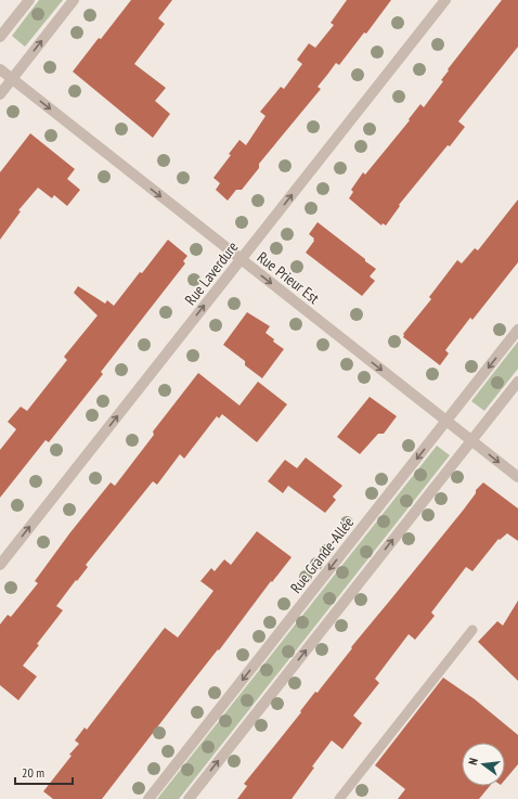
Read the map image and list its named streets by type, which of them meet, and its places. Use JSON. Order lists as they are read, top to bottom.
{
  "streets": {
    "street": ["Rue Laverdure", "Rue Prieur Est", "Rue Grande-Allée"]
  },
  "crossings": [
    ["Rue Laverdure", "Rue Prieur Est"],
    ["Rue Prieur Est", "Rue Grande-Allée"]
  ],
  "one_way": ["Rue Laverdure", "Rue Prieur Est"],
  "scale_bar": "20 m",
  "north": "left"
}
